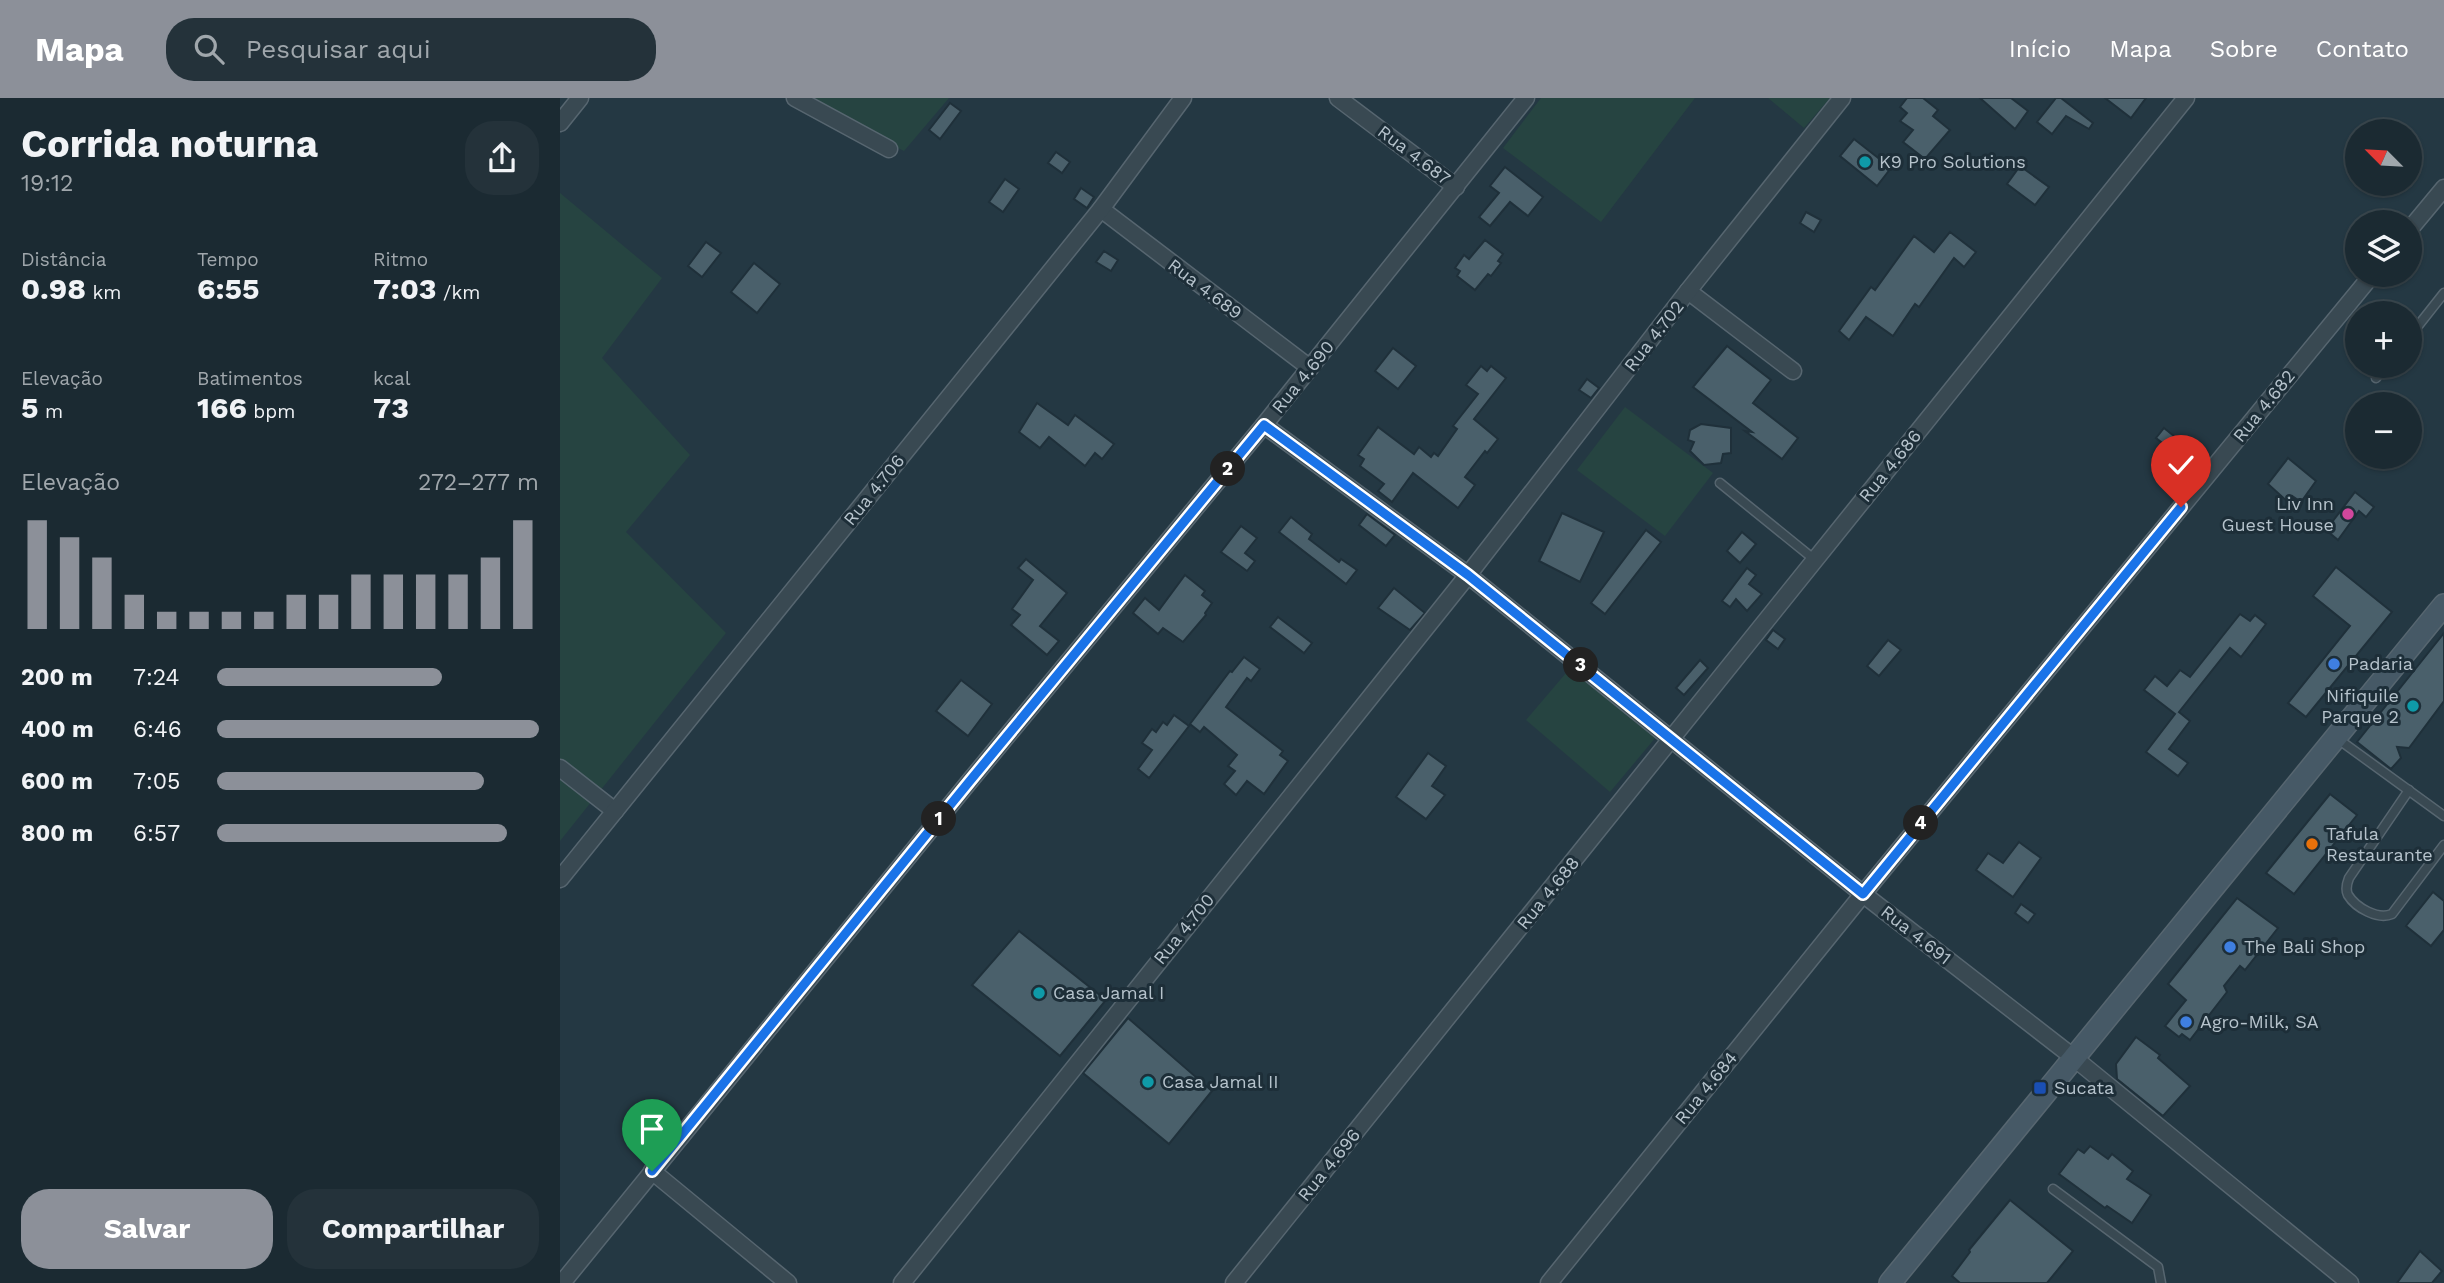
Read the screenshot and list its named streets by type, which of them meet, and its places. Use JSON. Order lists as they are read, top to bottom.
{
  "streets": {
    "street": [
      "Rua 4.687",
      "Rua 4.689",
      "Rua 4.702",
      "Rua 4.690",
      "Rua 4.682",
      "Rua 4.686",
      "Rua 4.706",
      "Rua 4.688",
      "Rua 4.700",
      "Rua 4.691",
      "Rua 4.684",
      "Rua 4.696"
    ]
  },
  "crossings": [
    ["Rua 4.687", "Rua 4.690"],
    ["Rua 4.689", "Rua 4.690"],
    ["Rua 4.689", "Rua 4.706"],
    ["Rua 4.702", "Rua 4.700"],
    ["Rua 4.702", "Rua 4.691"],
    ["Rua 4.690", "Rua 4.691"],
    ["Rua 4.682", "Rua 4.691"],
    ["Rua 4.682", "Rua 4.684"],
    ["Rua 4.686", "Rua 4.688"],
    ["Rua 4.686", "Rua 4.691"],
    ["Rua 4.688", "Rua 4.691"],
    ["Rua 4.688", "Rua 4.696"],
    ["Rua 4.700", "Rua 4.691"],
    ["Rua 4.691", "Rua 4.684"]
  ],
  "places": {
    "other": [
      "K9 Pro Solutions",
      "Liv Inn Guest House",
      "Padaria",
      "Nifiquile Parque 2",
      "Tafula Restaurante",
      "The Bali Shop",
      "Casa Jamal I",
      "Agro-Milk, SA",
      "Casa Jamal II"
    ],
    "transit": ["Sucata"]
  },
  "north": "top left",
  "page": {
    "header": "Mapa",
    "search": "Pesquisar aqui",
    "nav": [
      "Início",
      "Mapa",
      "Sobre",
      "Contato"
    ],
    "heading": ["Corrida noturna", "19:12"],
    "map_buttons": ["+", "−"],
    "stats": [
      ["Distância", "0.98 km"],
      ["Tempo", "6:55"],
      ["Ritmo", "7:03 /km"],
      ["Elevação", "5 m"],
      ["Batimentos", "166 bpm"],
      ["kcal", "73"]
    ],
    "pins": [
      "2",
      "3",
      "1",
      "4"
    ],
    "chart": ["Elevação", "272–277 m"],
    "list": [
      {
        "name": "200 m",
        "note": "7:24"
      },
      {
        "name": "400 m",
        "note": "6:46"
      },
      {
        "name": "600 m",
        "note": "7:05"
      },
      {
        "name": "800 m",
        "note": "6:57"
      }
    ],
    "buttons": ["Salvar", "Compartilhar"]
  }
}
